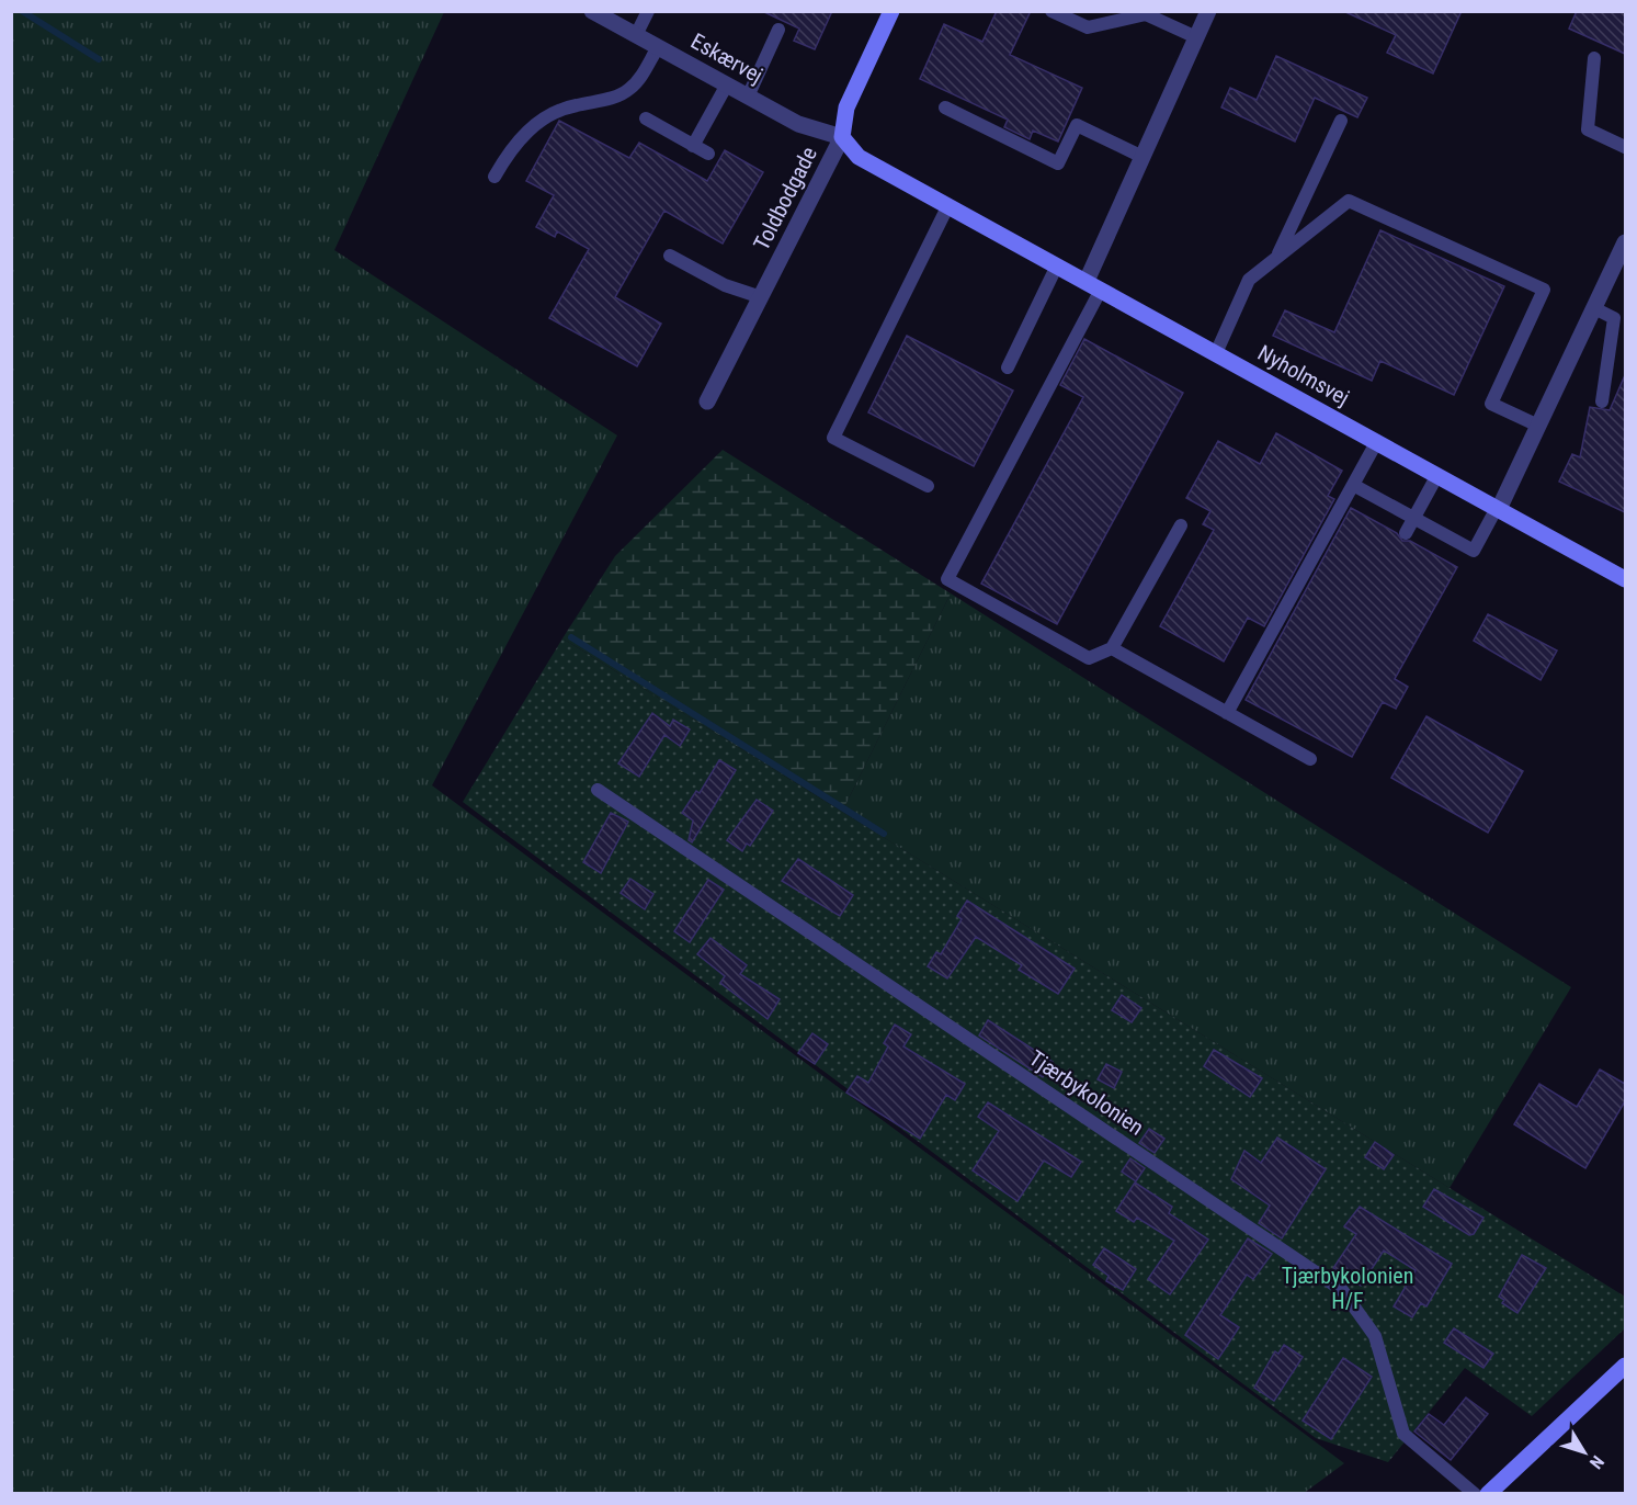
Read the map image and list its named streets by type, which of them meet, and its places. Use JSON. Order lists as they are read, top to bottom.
{
  "streets": {
    "street": ["Eskærvej", "Toldbodgade", "Nyholmsvej"],
    "lane": ["Tjærbykolonien"]
  },
  "crossings": [
    ["Eskærvej", "Toldbodgade"],
    ["Eskærvej", "Nyholmsvej"],
    ["Toldbodgade", "Nyholmsvej"]
  ],
  "parks": ["Tjærbykolonien H/F"],
  "north": "bottom right"
}
